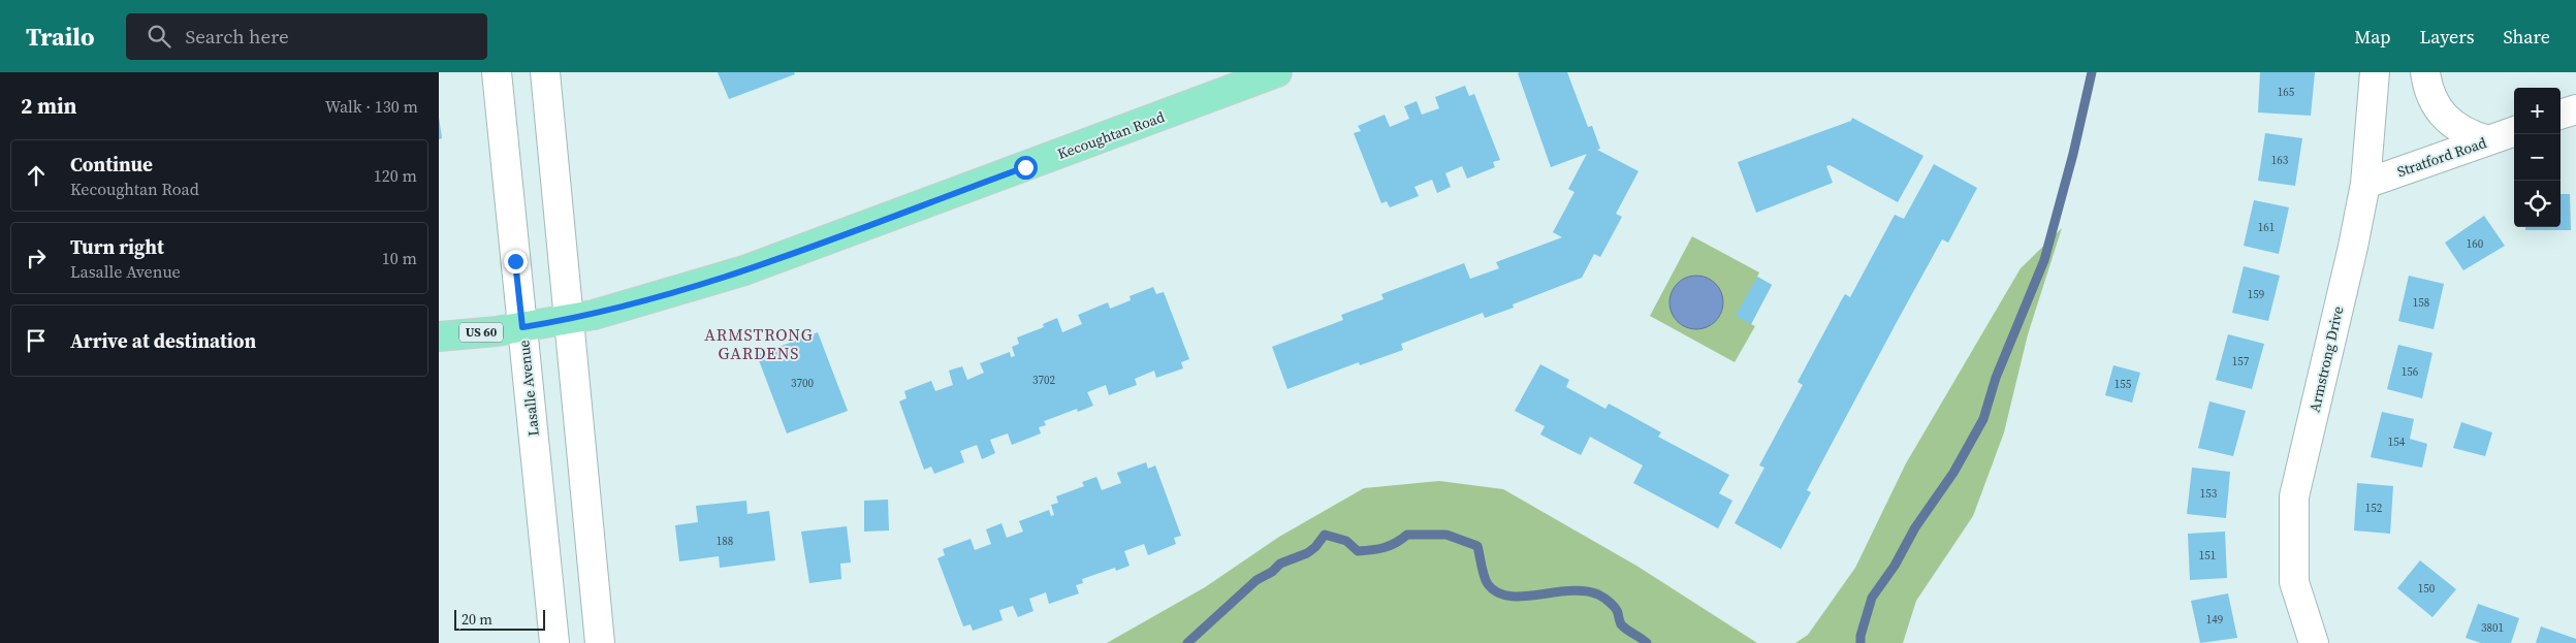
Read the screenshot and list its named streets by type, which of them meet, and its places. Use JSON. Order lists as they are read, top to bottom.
{
  "streets": {
    "main road": [
      "Kecoughtan Road",
      "Stratford Road",
      "US 60",
      "Armstrong Drive",
      "Lasalle Avenue"
    ]
  },
  "crossings": [
    ["Kecoughtan Road", "Lasalle Avenue"],
    ["Stratford Road", "Armstrong Drive"]
  ],
  "districts": ["ARMSTRONG GARDENS"],
  "house_numbers": [
    "165",
    "163",
    "161",
    "160",
    "159",
    "158",
    "157",
    "156",
    "3702",
    "3700",
    "155",
    "154",
    "153",
    "152",
    "188",
    "151",
    "150",
    "149",
    "3801"
  ],
  "scale_bar": "20 m",
  "page": {
    "header": "Trailo",
    "search": "Search here",
    "nav": ["Map", "Layers", "Share"],
    "heading": ["2 min", "Walk · 130 m"],
    "map_buttons": ["+", "−"],
    "list": [
      ["Continue", "Kecoughtan Road", "120 m"],
      ["Turn right", "Lasalle Avenue", "10 m"],
      "Arrive at destination"
    ],
    "scale": "20 m"
  }
}
